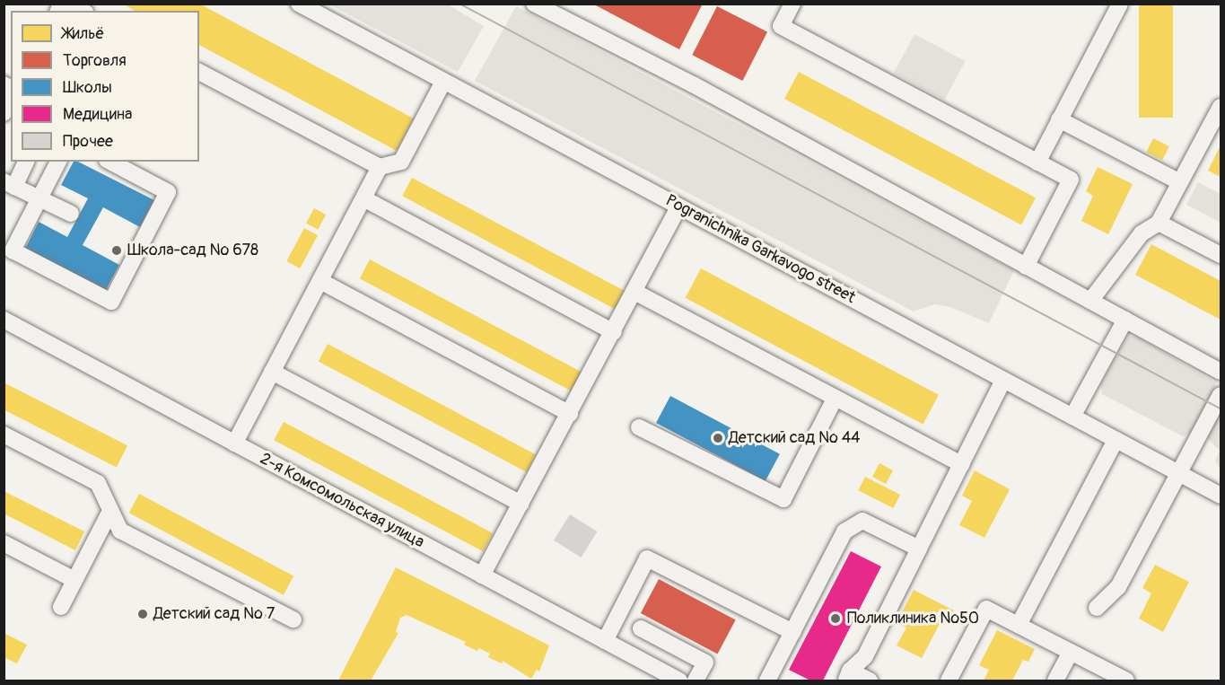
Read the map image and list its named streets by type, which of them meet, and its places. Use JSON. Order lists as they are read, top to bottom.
{
  "streets": {
    "street": ["Pogranichnika Garkavogo street", "2-я Комсомольская улица"]
  },
  "places": [
    "Школа-сад № 678",
    "Детский сад № 44",
    "Детский сад № 7",
    "Поликлиника №50"
  ],
  "legend": [
    "Жильё",
    "Торговля",
    "Школы",
    "Медицина",
    "Прочее"
  ]
}
